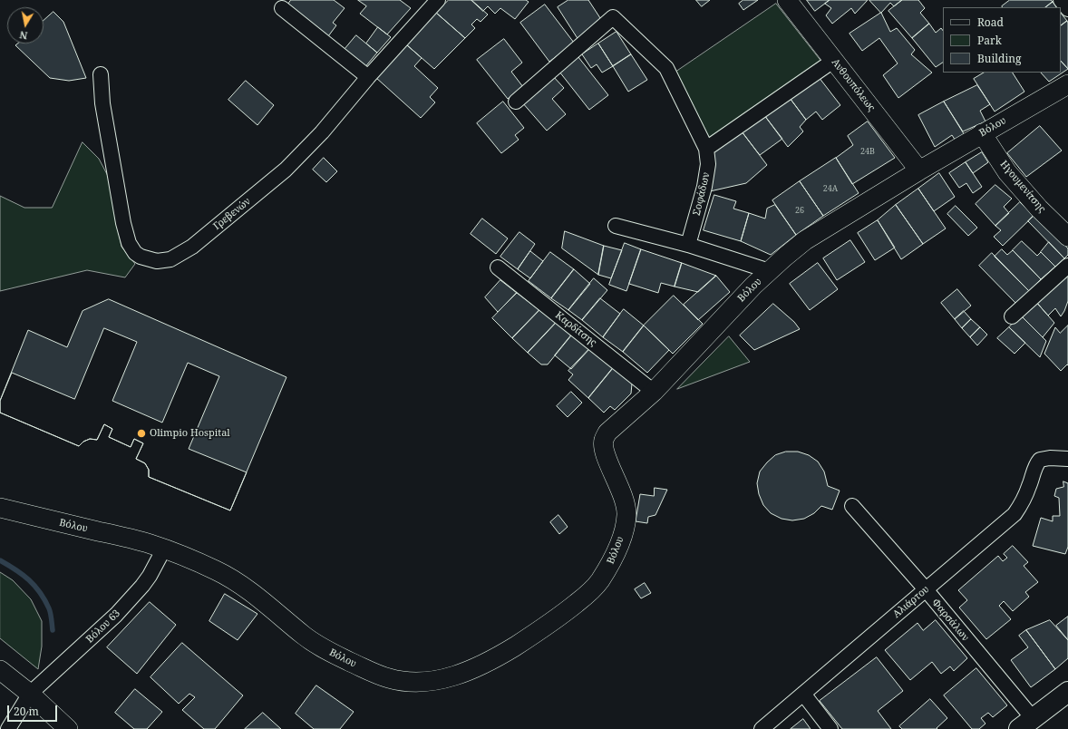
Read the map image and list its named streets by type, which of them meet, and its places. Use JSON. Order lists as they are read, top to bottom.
{
  "streets": {
    "street": [
      "Ανθουπόλεως",
      "Βόλου",
      "Ηγουμενίτσης",
      "Σοφάδων",
      "Γρεβενών",
      "Καρδίτσης",
      "Αλιάρτου",
      "Φαρσάλων",
      "Βόλου 63"
    ]
  },
  "crossings": [
    ["Ανθουπόλεως", "Βόλου"],
    ["Βόλου", "Ηγουμενίτσης"],
    ["Βόλου", "Καρδίτσης"],
    ["Βόλου", "Βόλου 63"],
    ["Αλιάρτου", "Φαρσάλων"]
  ],
  "places": ["Olimpio Hospital"],
  "house_numbers": ["24Β", "24Α", "26"],
  "legend": ["Road", "Park", "Building"],
  "scale_bar": "20 m",
  "north": "bottom"
}
